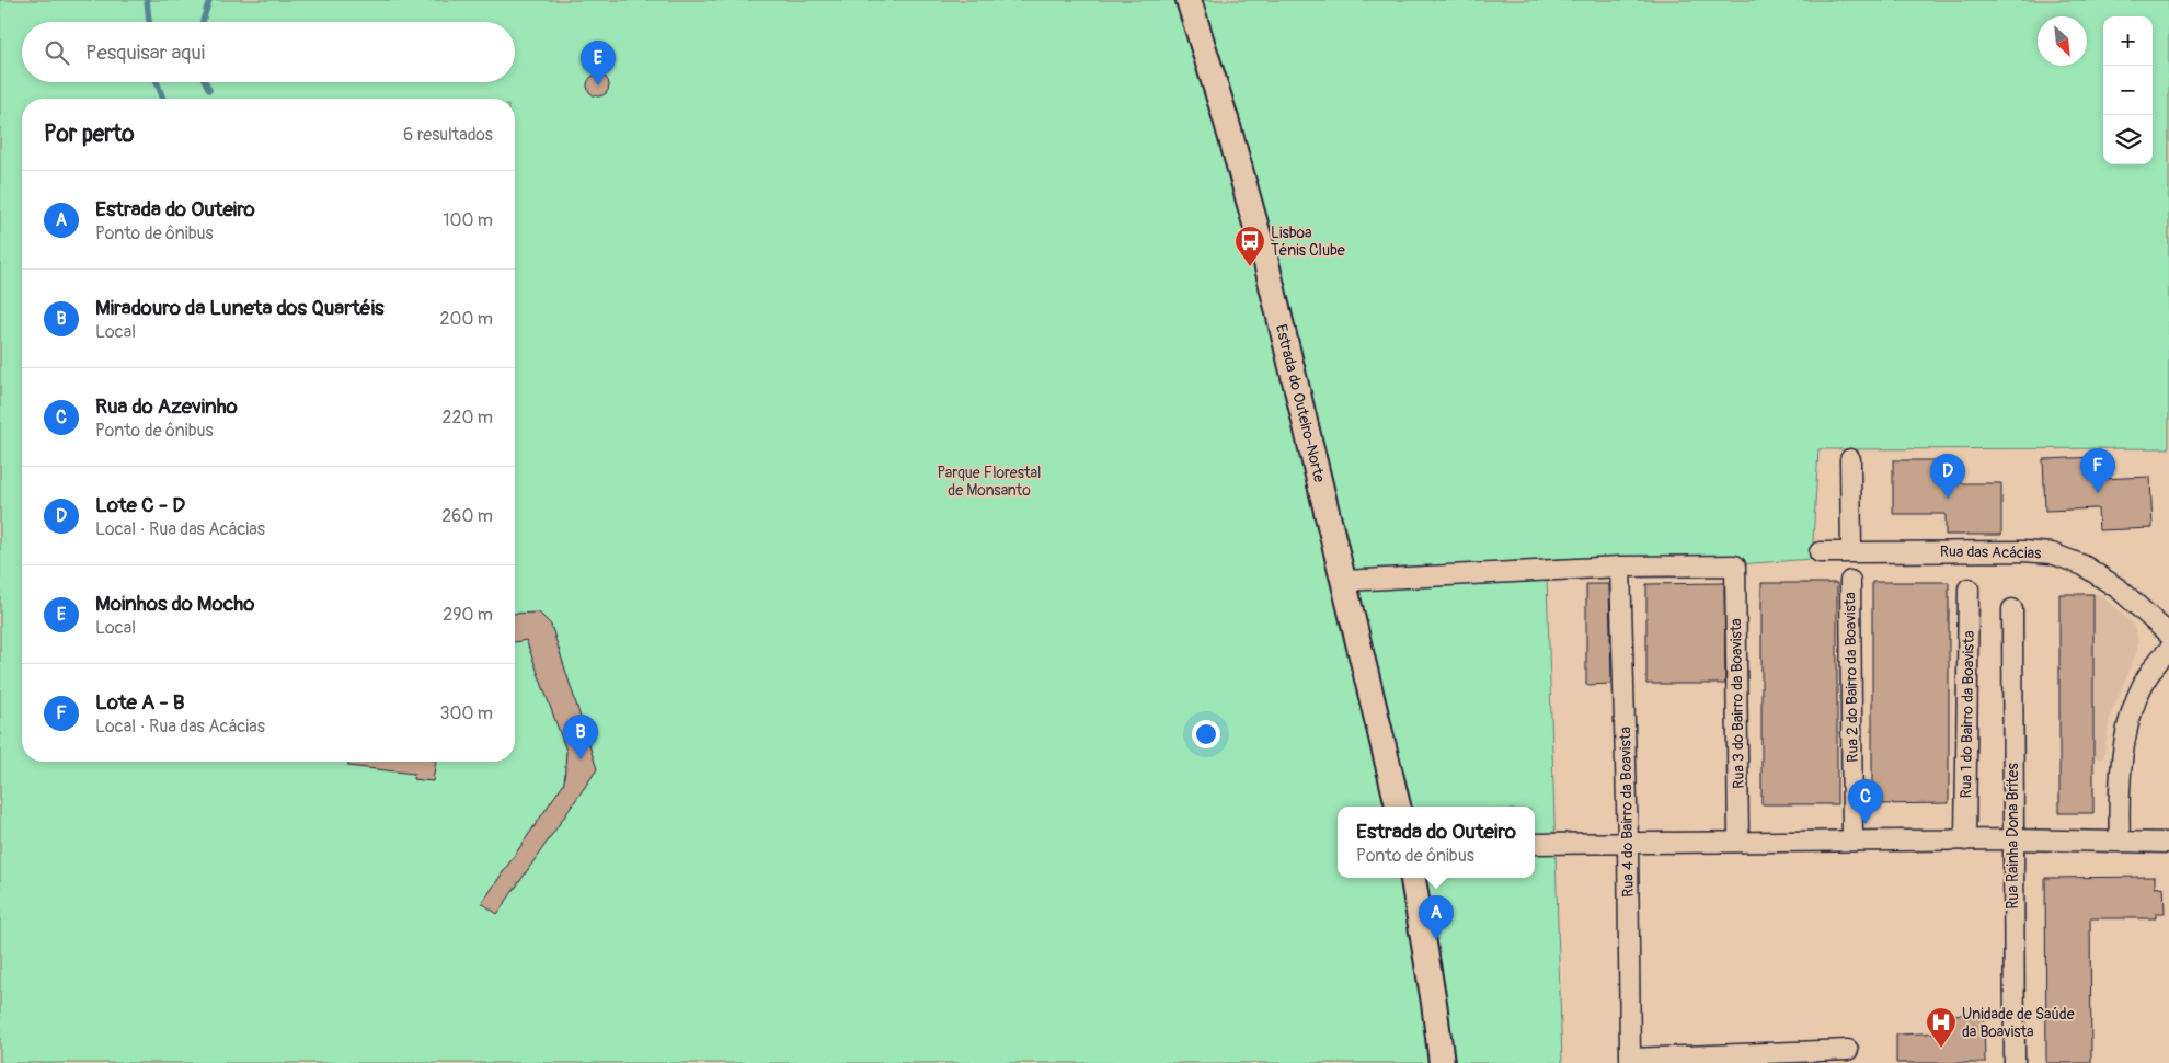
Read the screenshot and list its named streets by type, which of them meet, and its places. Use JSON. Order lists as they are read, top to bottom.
{
  "streets": {
    "street": [
      "Estrada do Outeiro-Norte",
      "Rua das Acácias",
      "Rua 2 do Bairro da Boavista",
      "Rua 3 do Bairro da Boavista",
      "Rua 1 do Bairro da Boavista",
      "Rua 4 do Bairro da Boavista",
      "Rua Rainha Dona Brites"
    ]
  },
  "crossings": [
    ["Rua 3 do Bairro da Boavista", "Rua 4 do Bairro da Boavista"]
  ],
  "parks": ["Parque Florestal de Monsanto"],
  "places": {
    "bus stop": ["Lisboa Ténis Clube"],
    "hospital": ["Unidade de Saúde da Boavista"]
  },
  "north": "bottom right",
  "page": {
    "map_buttons": ["+", "−"],
    "search": "Pesquisar aqui",
    "pins": [
      "E",
      "F",
      "D",
      "B",
      "C",
      "A"
    ],
    "heading": ["Por perto", "6 resultados"],
    "list": [
      {
        "mark": "A",
        "name": "Estrada do Outeiro",
        "note": "Ponto de ônibus",
        "value": "100 m"
      },
      {
        "mark": "B",
        "name": "Miradouro da Luneta dos Quartéis",
        "note": "Local",
        "value": "200 m"
      },
      {
        "mark": "C",
        "name": "Rua do Azevinho",
        "note": "Ponto de ônibus",
        "value": "220 m"
      },
      {
        "mark": "D",
        "name": "Lote C - D",
        "note": "Local · Rua das Acácias",
        "value": "260 m"
      },
      {
        "mark": "E",
        "name": "Moinhos do Mocho",
        "note": "Local",
        "value": "290 m"
      },
      {
        "mark": "F",
        "name": "Lote A - B",
        "note": "Local · Rua das Acácias",
        "value": "300 m"
      }
    ],
    "popup": ["Estrada do Outeiro", "Ponto de ônibus"]
  }
}
